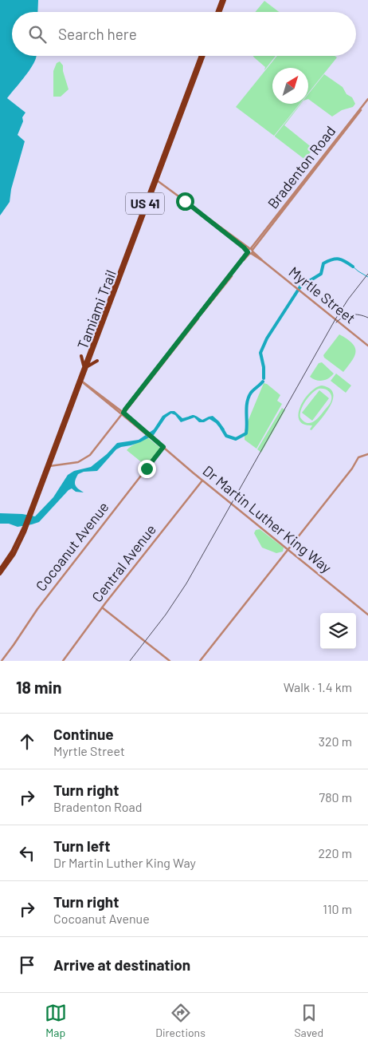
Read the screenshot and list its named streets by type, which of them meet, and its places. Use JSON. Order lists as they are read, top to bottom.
{
  "streets": {
    "main road": ["US 41", "Tamiami Trail"],
    "street": [
      "Bradenton Road",
      "Myrtle Street",
      "Dr Martin Luther King Way",
      "Cocoanut Avenue",
      "Central Avenue"
    ]
  },
  "crossings": [
    ["Bradenton Road", "Myrtle Street"],
    ["Bradenton Road", "Tamiami Trail"],
    ["Bradenton Road", "Dr Martin Luther King Way"],
    ["Myrtle Street", "Tamiami Trail"],
    ["Tamiami Trail", "Dr Martin Luther King Way"],
    ["Dr Martin Luther King Way", "Cocoanut Avenue"],
    ["Dr Martin Luther King Way", "Central Avenue"]
  ],
  "north": "top right",
  "page": {
    "search": "Search here",
    "heading": ["18 min", "Walk · 1.4 km"],
    "list": [
      ["Continue", "Myrtle Street", "320 m"],
      ["Turn right", "Bradenton Road", "780 m"],
      ["Turn left", "Dr Martin Luther King Way", "220 m"],
      ["Turn right", "Cocoanut Avenue", "110 m"],
      "Arrive at destination"
    ],
    "nav": ["Map", "Directions", "Saved"]
  }
}
